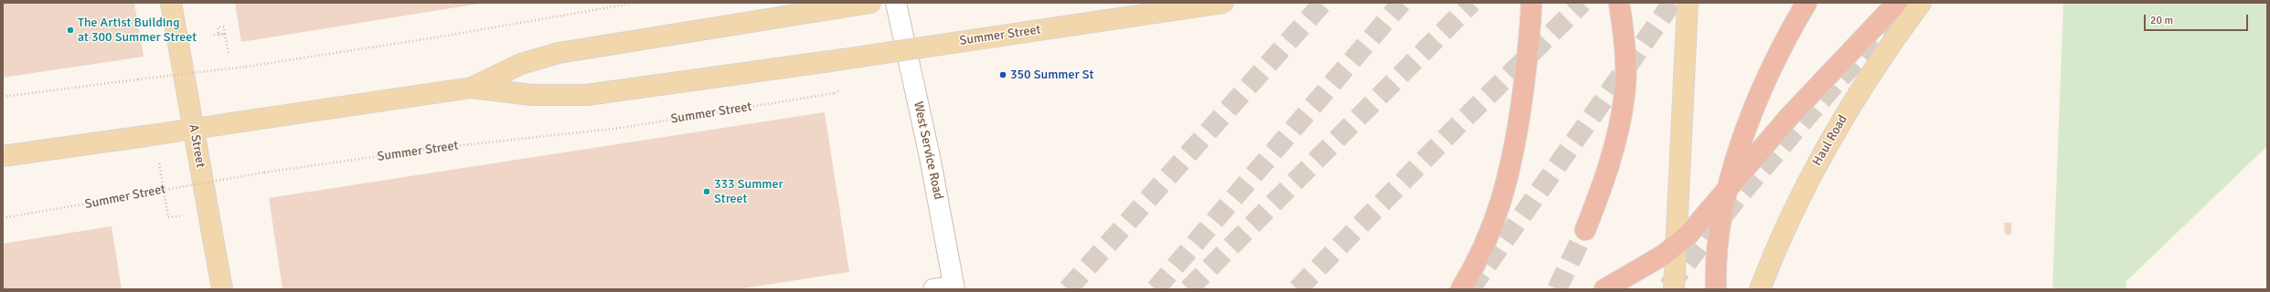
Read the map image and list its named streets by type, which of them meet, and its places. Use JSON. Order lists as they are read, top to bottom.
{
  "streets": {
    "main road": ["Summer Street", "Haul Road", "A Street"],
    "street": ["West Service Road"]
  },
  "places": ["The Artist Building at 300 Summer Street", "350 Summer St", "333 Summer Street"],
  "scale_bar": "20 m"
}
